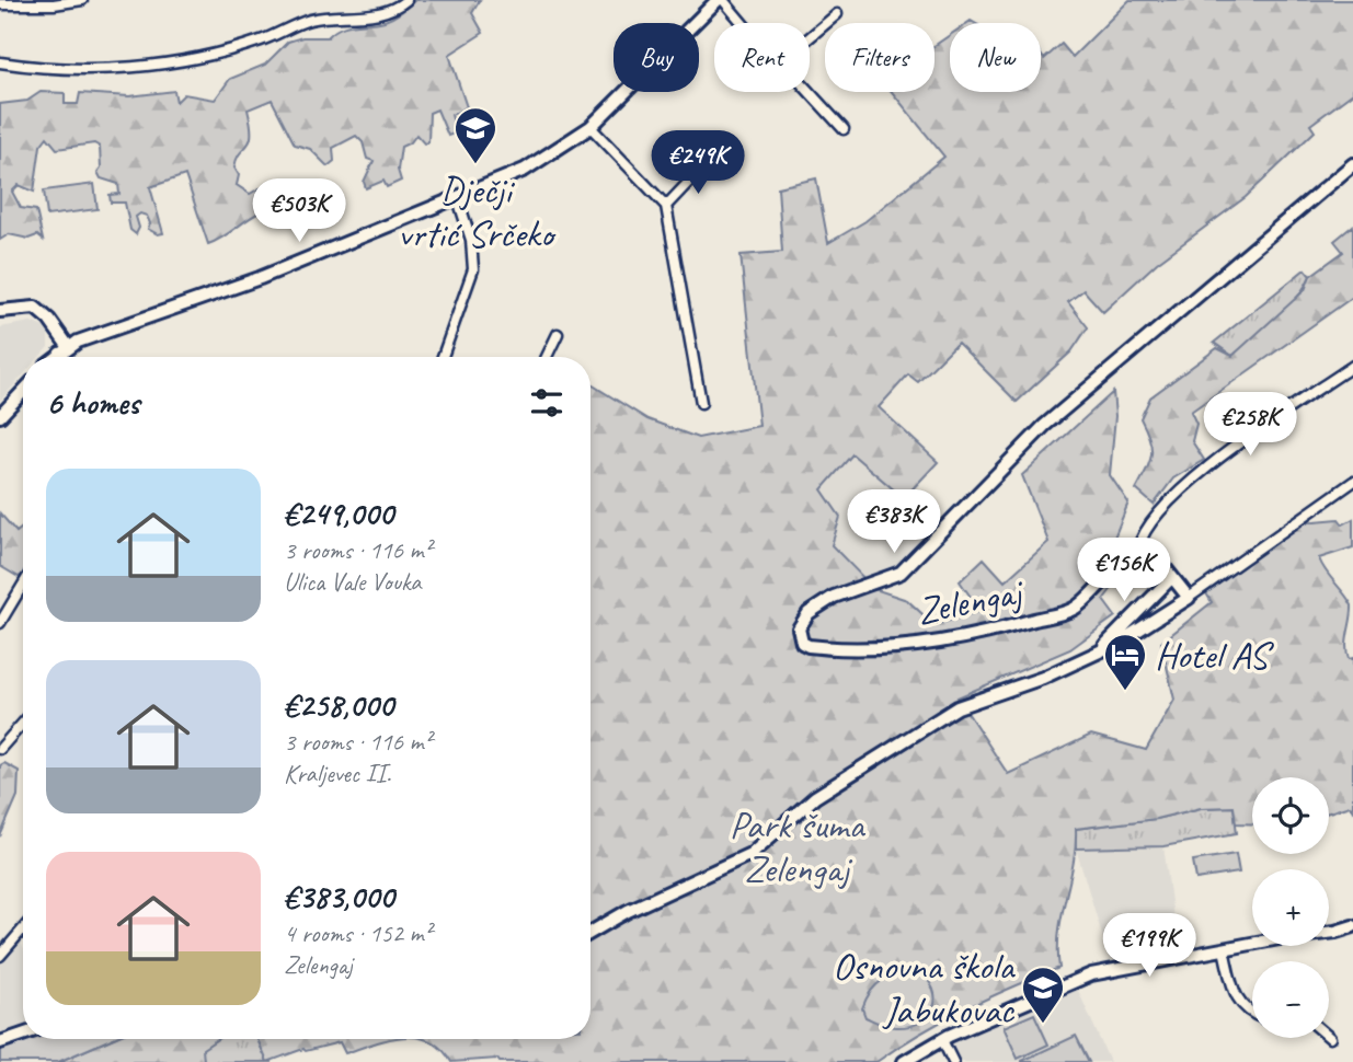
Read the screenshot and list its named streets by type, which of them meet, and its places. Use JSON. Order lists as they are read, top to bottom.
{
  "streets": {
    "street": ["Zelengaj"]
  },
  "parks": ["Park šuma Zelengaj"],
  "places": {
    "school or university": ["Dječji vrtić Srčeko", "Osnovna škola Jabukovac"],
    "hotel": ["Hotel AS"]
  },
  "page": {
    "chip": [
      "Buy",
      "Rent",
      "Filters",
      "New"
    ],
    "price": [
      "€249K",
      "€503K",
      "€258K",
      "€383K",
      "€156K",
      "€199K"
    ],
    "heading": "6 homes",
    "list": [
      {
        "name": "€249,000",
        "note": "3 rooms · 116 m² · Ulica Vale Vouka"
      },
      {
        "name": "€258,000",
        "note": "3 rooms · 116 m² · Kraljevec II."
      },
      {
        "name": "€383,000",
        "note": "4 rooms · 152 m² · Zelengaj"
      }
    ],
    "map_buttons": ["+", "−"]
  }
}
